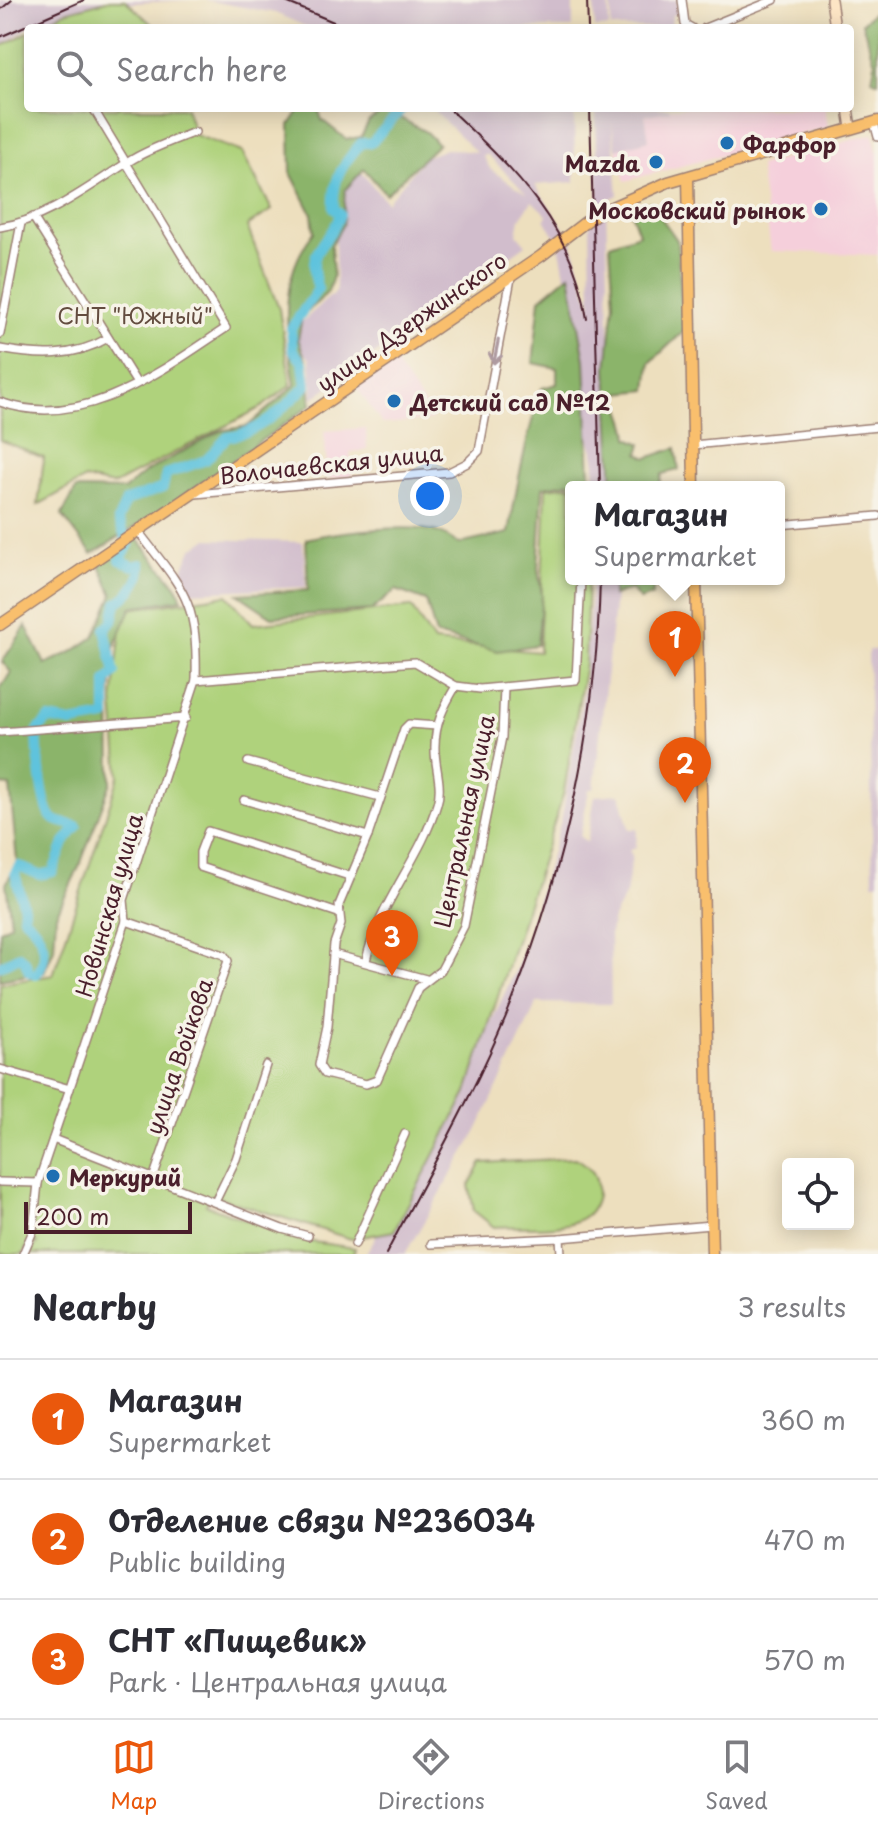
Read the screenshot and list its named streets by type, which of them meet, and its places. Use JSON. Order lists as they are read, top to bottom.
{
  "streets": {
    "main road": ["улица Дзержинского"],
    "street": [
      "Волочаевская улица",
      "Центральная улица",
      "Новинская улица",
      "улица Войкова"
    ]
  },
  "crossings": [
    ["улица Дзержинского", "Волочаевская улица"],
    ["улица Дзержинского", "Новинская улица"],
    ["Новинская улица", "улица Войкова"]
  ],
  "one_way": ["Волочаевская улица"],
  "parks": ["СНТ \"Южный\""],
  "places": [
    "Фарфор",
    "Mazda",
    "Московский рынок",
    "Детский сад №12",
    "Меркурий"
  ],
  "scale_bar": "200 m",
  "page": {
    "search": "Search here",
    "popup": ["Магазин", "Supermarket"],
    "pins": ["1", "2", "3"],
    "scale": "200 m",
    "heading": ["Nearby", "3 results"],
    "list": [
      {
        "mark": "1",
        "name": "Магазин",
        "note": "Supermarket",
        "value": "360 m"
      },
      {
        "mark": "2",
        "name": "Отделение связи №236034",
        "note": "Public building",
        "value": "470 m"
      },
      {
        "mark": "3",
        "name": "СНТ «Пищевик»",
        "note": "Park · Центральная улица",
        "value": "570 m"
      }
    ],
    "nav": ["Map", "Directions", "Saved"]
  }
}
